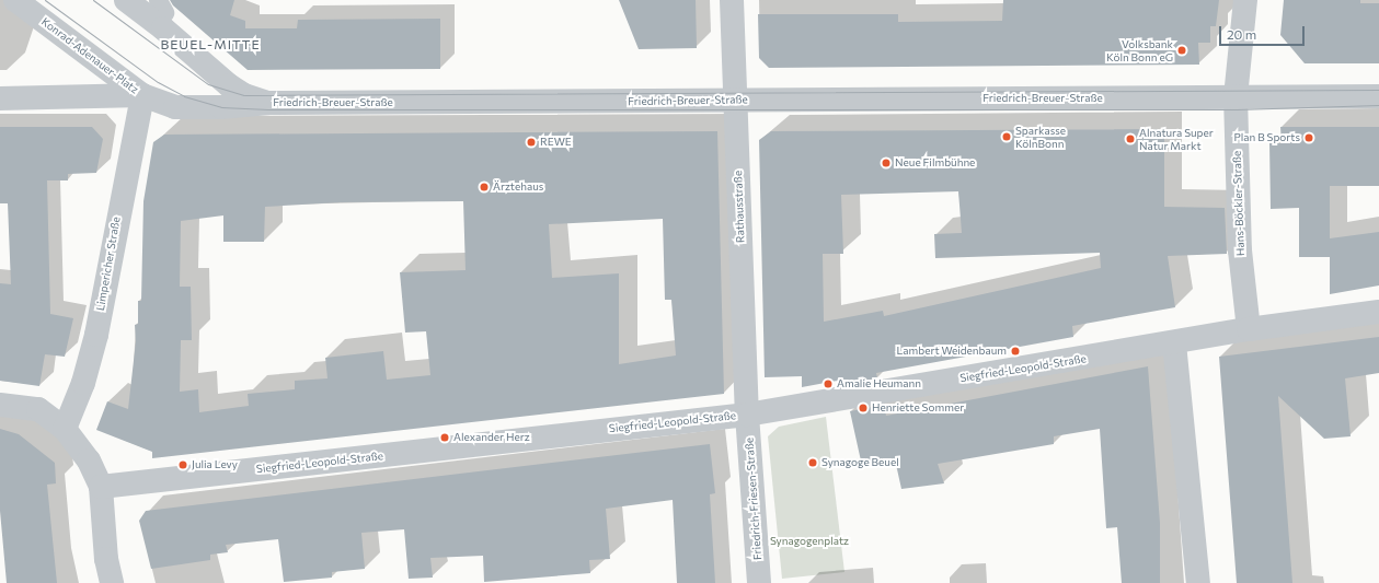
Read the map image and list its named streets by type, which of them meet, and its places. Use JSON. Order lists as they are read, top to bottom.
{
  "streets": {
    "street": [
      "Konrad-Adenauer-Platz",
      "Friedrich-Breuer-Straße",
      "Hans-Böckler-Straße",
      "Rathausstraße",
      "Limpericher Straße",
      "Siegfried-Leopold-Straße",
      "Friedrich-Friesen-Straße"
    ]
  },
  "crossings": [
    ["Konrad-Adenauer-Platz", "Friedrich-Breuer-Straße"],
    ["Konrad-Adenauer-Platz", "Limpericher Straße"],
    ["Friedrich-Breuer-Straße", "Hans-Böckler-Straße"],
    ["Friedrich-Breuer-Straße", "Rathausstraße"],
    ["Friedrich-Breuer-Straße", "Limpericher Straße"],
    ["Hans-Böckler-Straße", "Siegfried-Leopold-Straße"],
    ["Rathausstraße", "Siegfried-Leopold-Straße"],
    ["Rathausstraße", "Friedrich-Friesen-Straße"],
    ["Siegfried-Leopold-Straße", "Friedrich-Friesen-Straße"]
  ],
  "districts": ["BEUEL-MITTE"],
  "parks": ["Synagogenplatz"],
  "places": [
    "Volksbank Köln Bonn eG",
    "Sparkasse KölnBonn",
    "Plan B Sports",
    "Alnatura Super Natur Markt",
    "REWE",
    "Neue Filmbühne",
    "Ärztehaus",
    "Lambert Weidenbaum",
    "Amalie Heumann",
    "Henriette Sommer",
    "Alexander Herz",
    "Synagoge Beuel",
    "Julia Levy"
  ],
  "scale_bar": "20 m"
}
